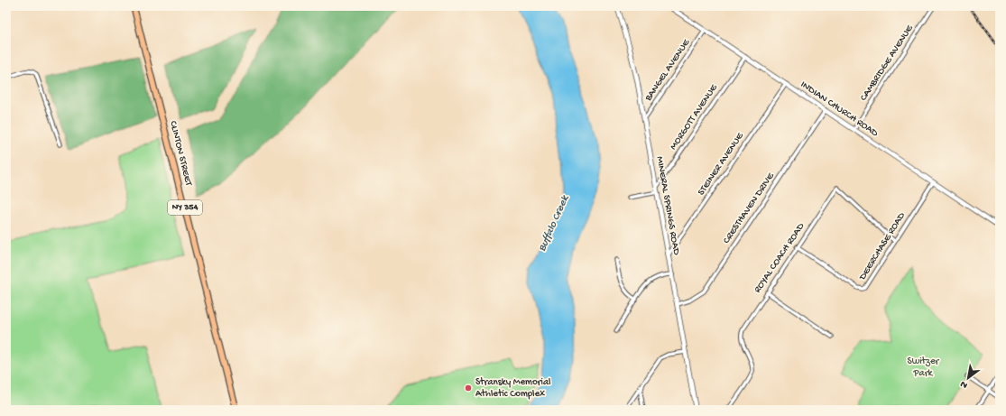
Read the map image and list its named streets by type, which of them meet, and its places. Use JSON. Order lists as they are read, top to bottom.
{
  "streets": {
    "main road": ["CLINTON STREET", "NY 354"],
    "street": [
      "CAMBRIDGE AVENUE",
      "BANGEL AVENUE",
      "INDIAN CHURCH ROAD",
      "MORGOTT AVENUE",
      "STEINER AVENUE",
      "MINERAL SPRINGS ROAD",
      "CRESTHAVEN DRIVE",
      "DEERCHASE ROAD",
      "ROYAL COACH ROAD"
    ]
  },
  "crossings": [
    ["CAMBRIDGE AVENUE", "INDIAN CHURCH ROAD"],
    ["BANGEL AVENUE", "INDIAN CHURCH ROAD"],
    ["BANGEL AVENUE", "MINERAL SPRINGS ROAD"],
    ["INDIAN CHURCH ROAD", "MORGOTT AVENUE"],
    ["INDIAN CHURCH ROAD", "STEINER AVENUE"],
    ["INDIAN CHURCH ROAD", "CRESTHAVEN DRIVE"],
    ["INDIAN CHURCH ROAD", "DEERCHASE ROAD"],
    ["MORGOTT AVENUE", "MINERAL SPRINGS ROAD"],
    ["STEINER AVENUE", "MINERAL SPRINGS ROAD"],
    ["MINERAL SPRINGS ROAD", "CRESTHAVEN DRIVE"],
    ["DEERCHASE ROAD", "ROYAL COACH ROAD"]
  ],
  "water": ["Buffalo Creek"],
  "parks": ["Switzer Park"],
  "places": ["Stransky Memorial Athletic Complex"],
  "north": "bottom left"
}
